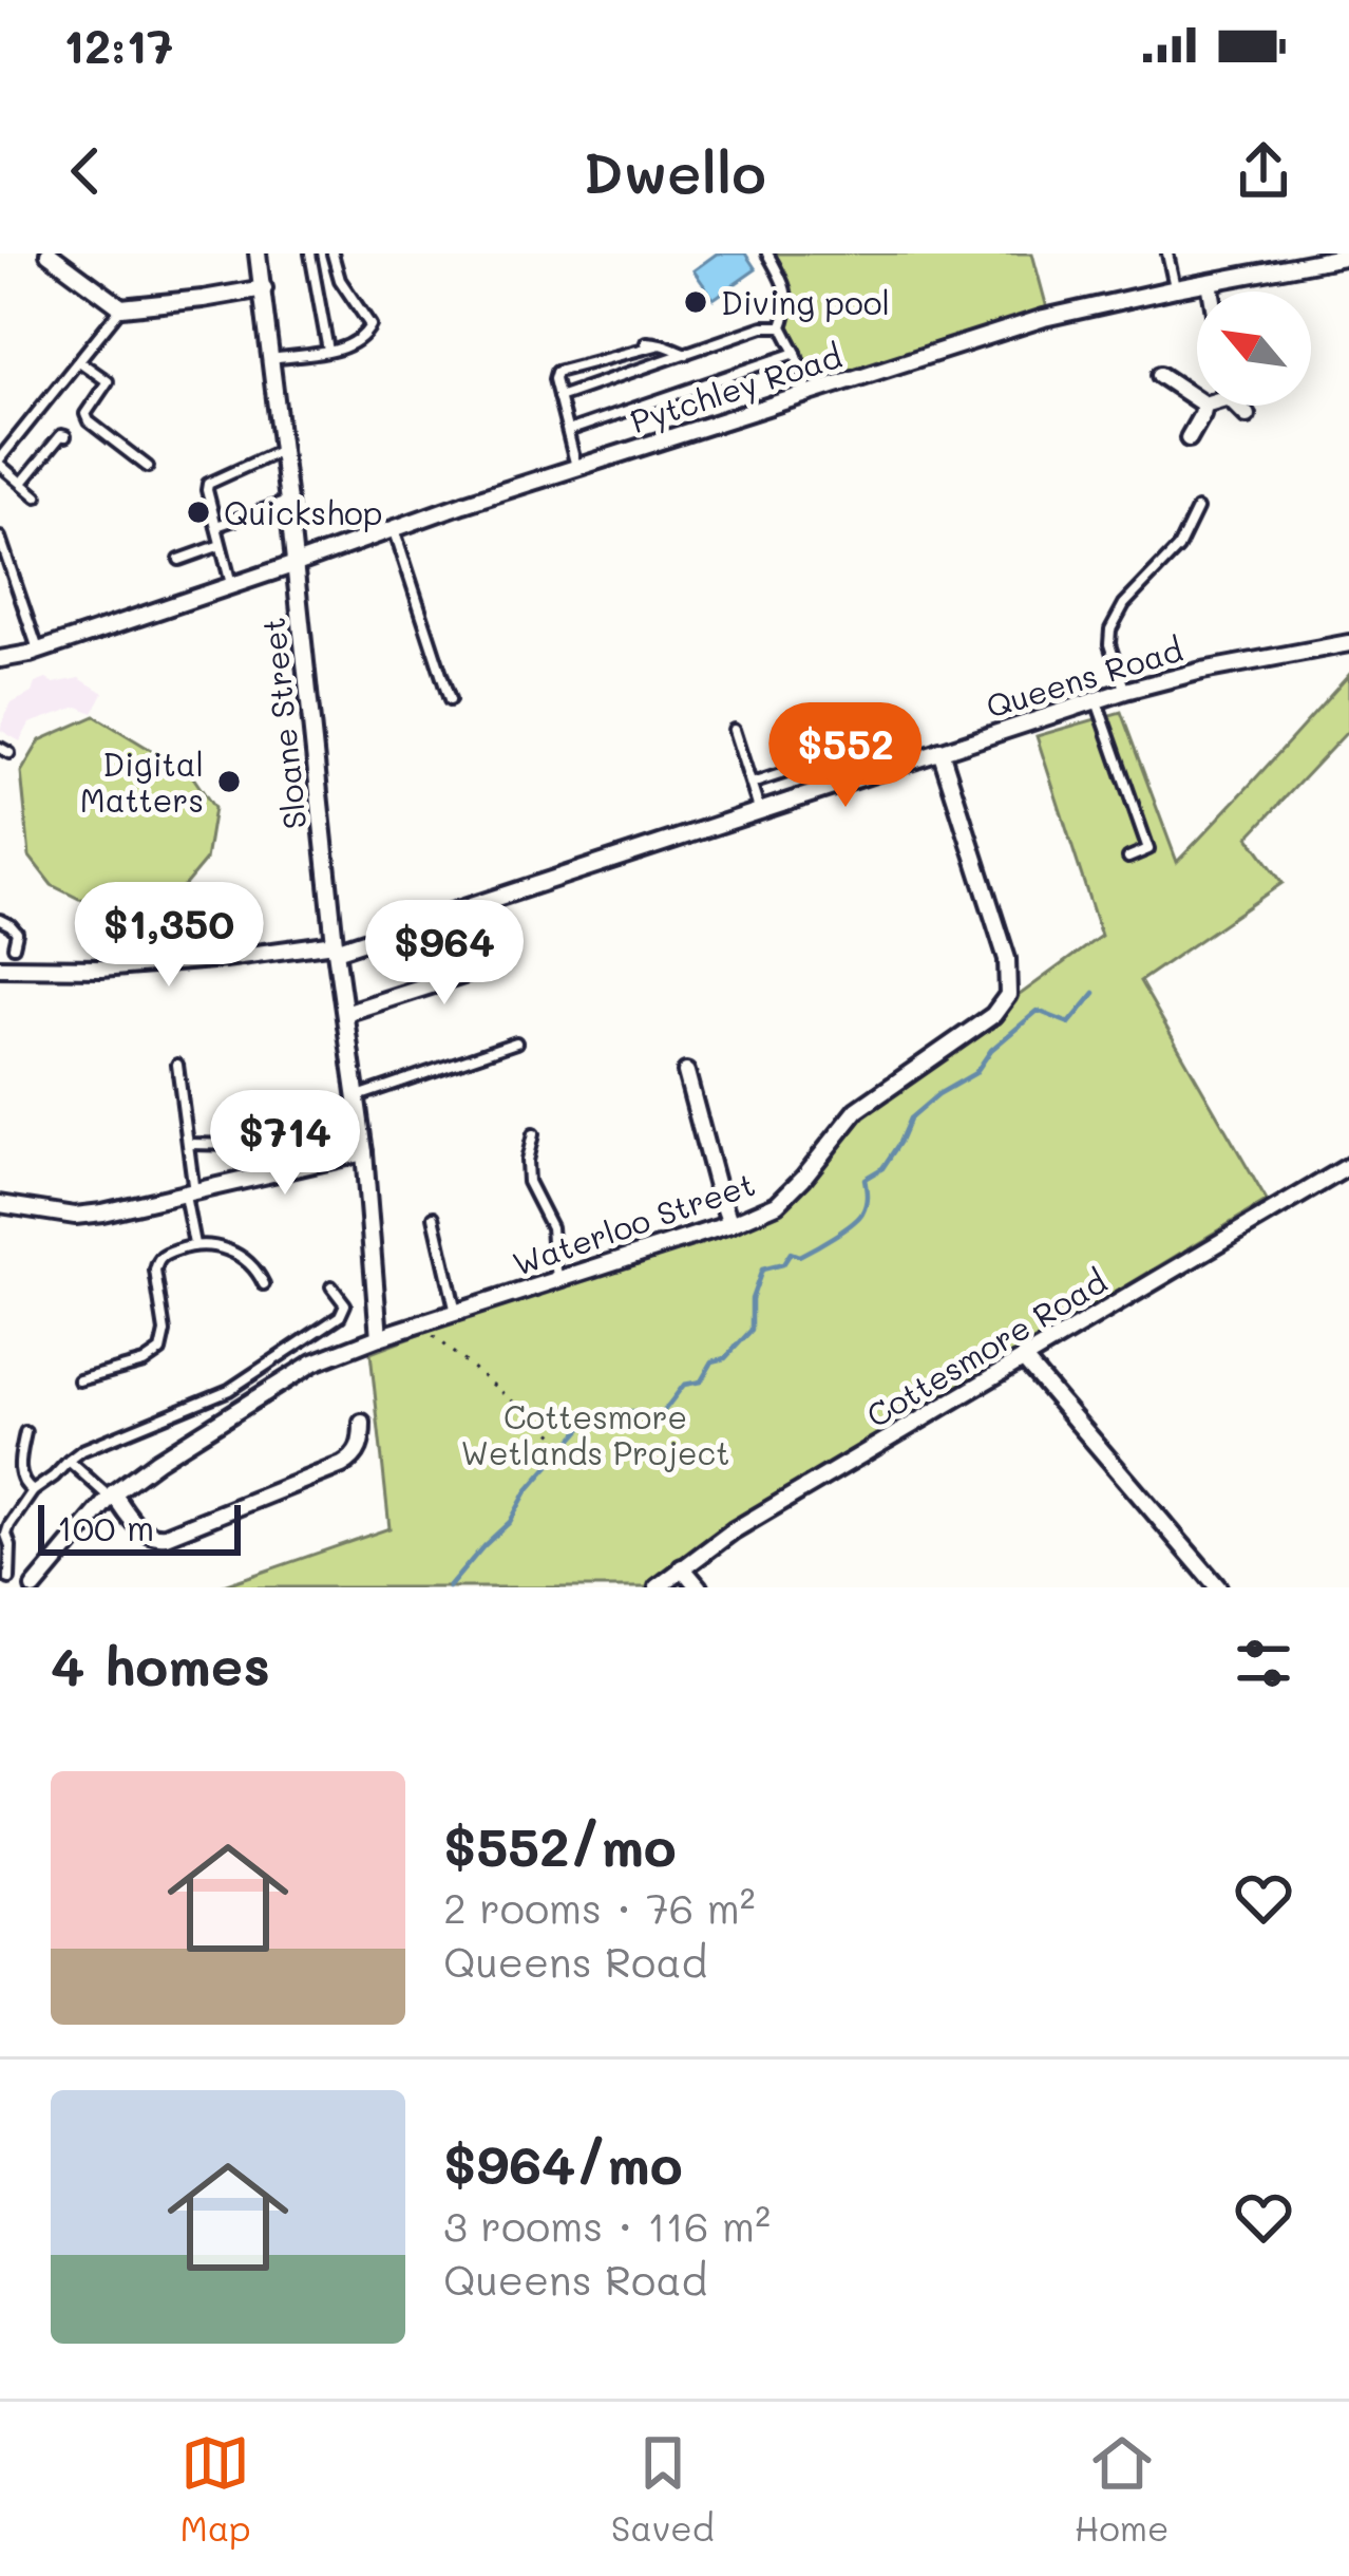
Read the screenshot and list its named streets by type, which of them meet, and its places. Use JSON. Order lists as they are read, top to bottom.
{
  "streets": {
    "street": [
      "Pytchley Road",
      "Queens Road",
      "Sloane Street",
      "Waterloo Street",
      "Cottesmore Road"
    ]
  },
  "crossings": [
    ["Pytchley Road", "Sloane Street"],
    ["Queens Road", "Sloane Street"],
    ["Queens Road", "Waterloo Street"],
    ["Sloane Street", "Waterloo Street"]
  ],
  "parks": ["Cottesmore Wetlands Project"],
  "places": ["Diving pool", "Quickshop", "Digital Matters"],
  "scale_bar": "100 m",
  "north": "top left",
  "page": {
    "status": "12:17",
    "header": "Dwello",
    "price": [
      "$552",
      "$1,350",
      "$964",
      "$714"
    ],
    "scale": "100 m",
    "heading": "4 homes",
    "list": [
      {
        "name": "$552/mo",
        "note": "2 rooms · 76 m² · Queens Road"
      },
      {
        "name": "$964/mo",
        "note": "3 rooms · 116 m² · Queens Road"
      }
    ],
    "tabs": ["Map", "Saved", "Home"]
  }
}
